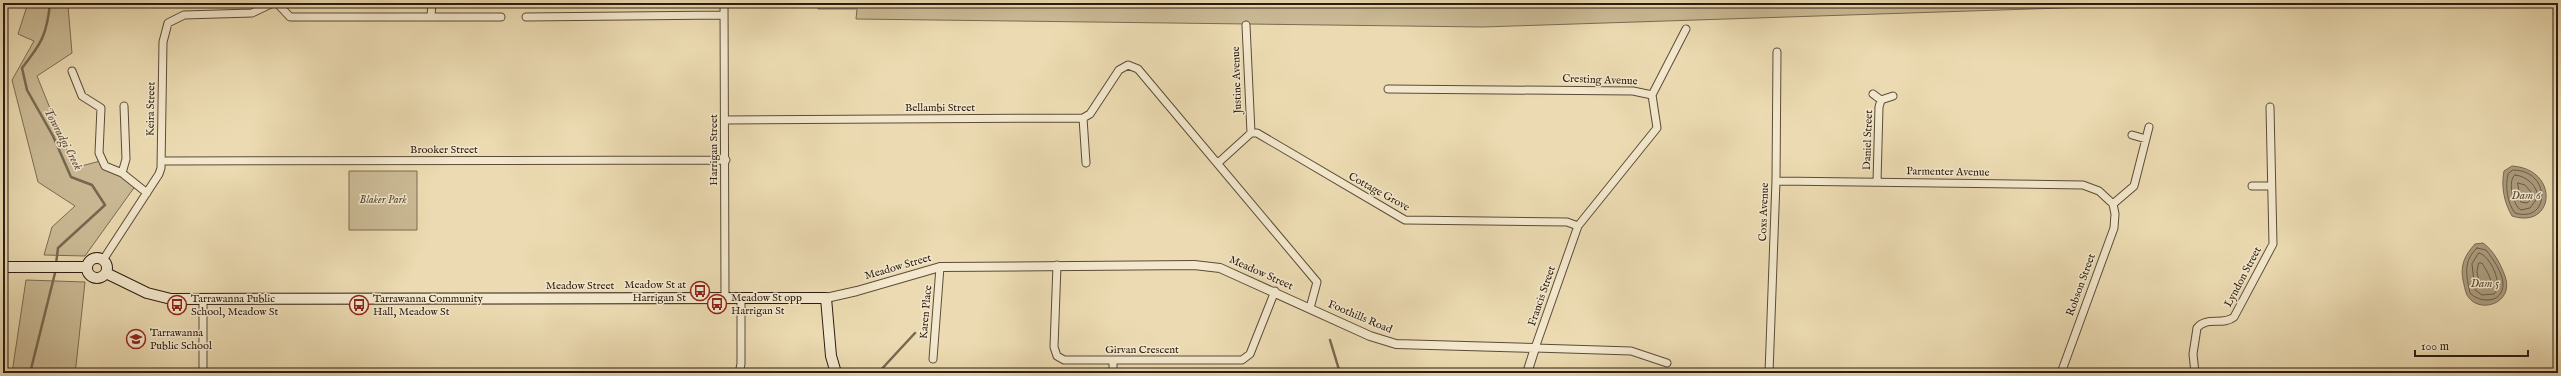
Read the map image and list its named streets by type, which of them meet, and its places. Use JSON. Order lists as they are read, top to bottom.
{
  "streets": {
    "main road": ["Meadow Street"],
    "street": [
      "Justine Avenue",
      "Cresting Avenue",
      "Bellambi Street",
      "Keira Street",
      "Daniel Street",
      "Brooker Street",
      "Harrigan Street",
      "Parmenter Avenue",
      "Cottage Grove",
      "Coxs Avenue",
      "Lyndon Street",
      "Robson Street",
      "Francis Street",
      "Karen Place",
      "Foothills Road",
      "Girvan Crescent"
    ]
  },
  "crossings": [
    ["Justine Avenue", "Cottage Grove"],
    ["Cresting Avenue", "Cottage Grove"],
    ["Cresting Avenue", "Francis Street"],
    ["Bellambi Street", "Harrigan Street"],
    ["Bellambi Street", "Foothills Road"],
    ["Keira Street", "Brooker Street"],
    ["Keira Street", "Meadow Street"],
    ["Daniel Street", "Parmenter Avenue"],
    ["Brooker Street", "Harrigan Street"],
    ["Harrigan Street", "Meadow Street"],
    ["Parmenter Avenue", "Coxs Avenue"],
    ["Parmenter Avenue", "Robson Street"],
    ["Cottage Grove", "Francis Street"],
    ["Meadow Street", "Karen Place"],
    ["Meadow Street", "Foothills Road"],
    ["Meadow Street", "Girvan Crescent"],
    ["Francis Street", "Foothills Road"]
  ],
  "water": ["Towradgi Creek", "Dam 6", "Dam 5"],
  "parks": ["Blaker Park"],
  "places": {
    "bus stop": [
      "Meadow St at Harrigan St",
      "Meadow St opp Harrigan St",
      "Tarrawanna Public School, Meadow St",
      "Tarrawanna Community Hall, Meadow St"
    ],
    "school or university": ["Tarrawanna Public School"]
  },
  "scale_bar": "100 m"
}
